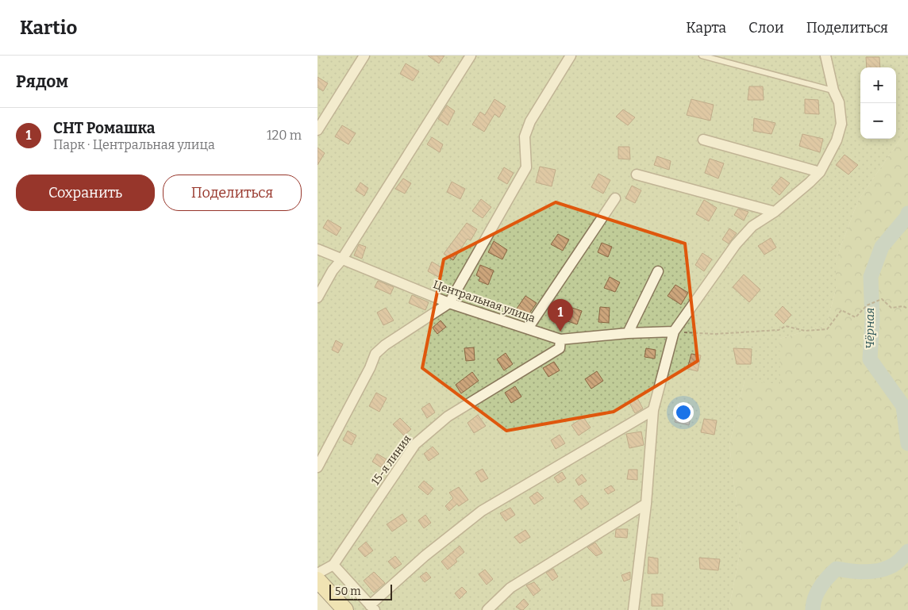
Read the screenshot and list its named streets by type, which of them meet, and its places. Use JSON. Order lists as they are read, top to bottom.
{
  "streets": {
    "street": ["Центральная улица", "15-я линия"]
  },
  "crossings": [
    ["Центральная улица", "15-я линия"]
  ],
  "water": ["Чёрная"],
  "scale_bar": "50 m",
  "page": {
    "header": "Kartio",
    "nav": ["Карта", "Слои", "Поделиться"],
    "heading": "Рядом",
    "map_buttons": ["+", "−"],
    "list": [
      {
        "mark": "1",
        "name": "СНТ Ромашка",
        "note": "Парк · Центральная улица",
        "value": "120 m"
      }
    ],
    "buttons": ["Сохранить", "Поделиться"],
    "pins": "1",
    "scale": "50 m"
  }
}
